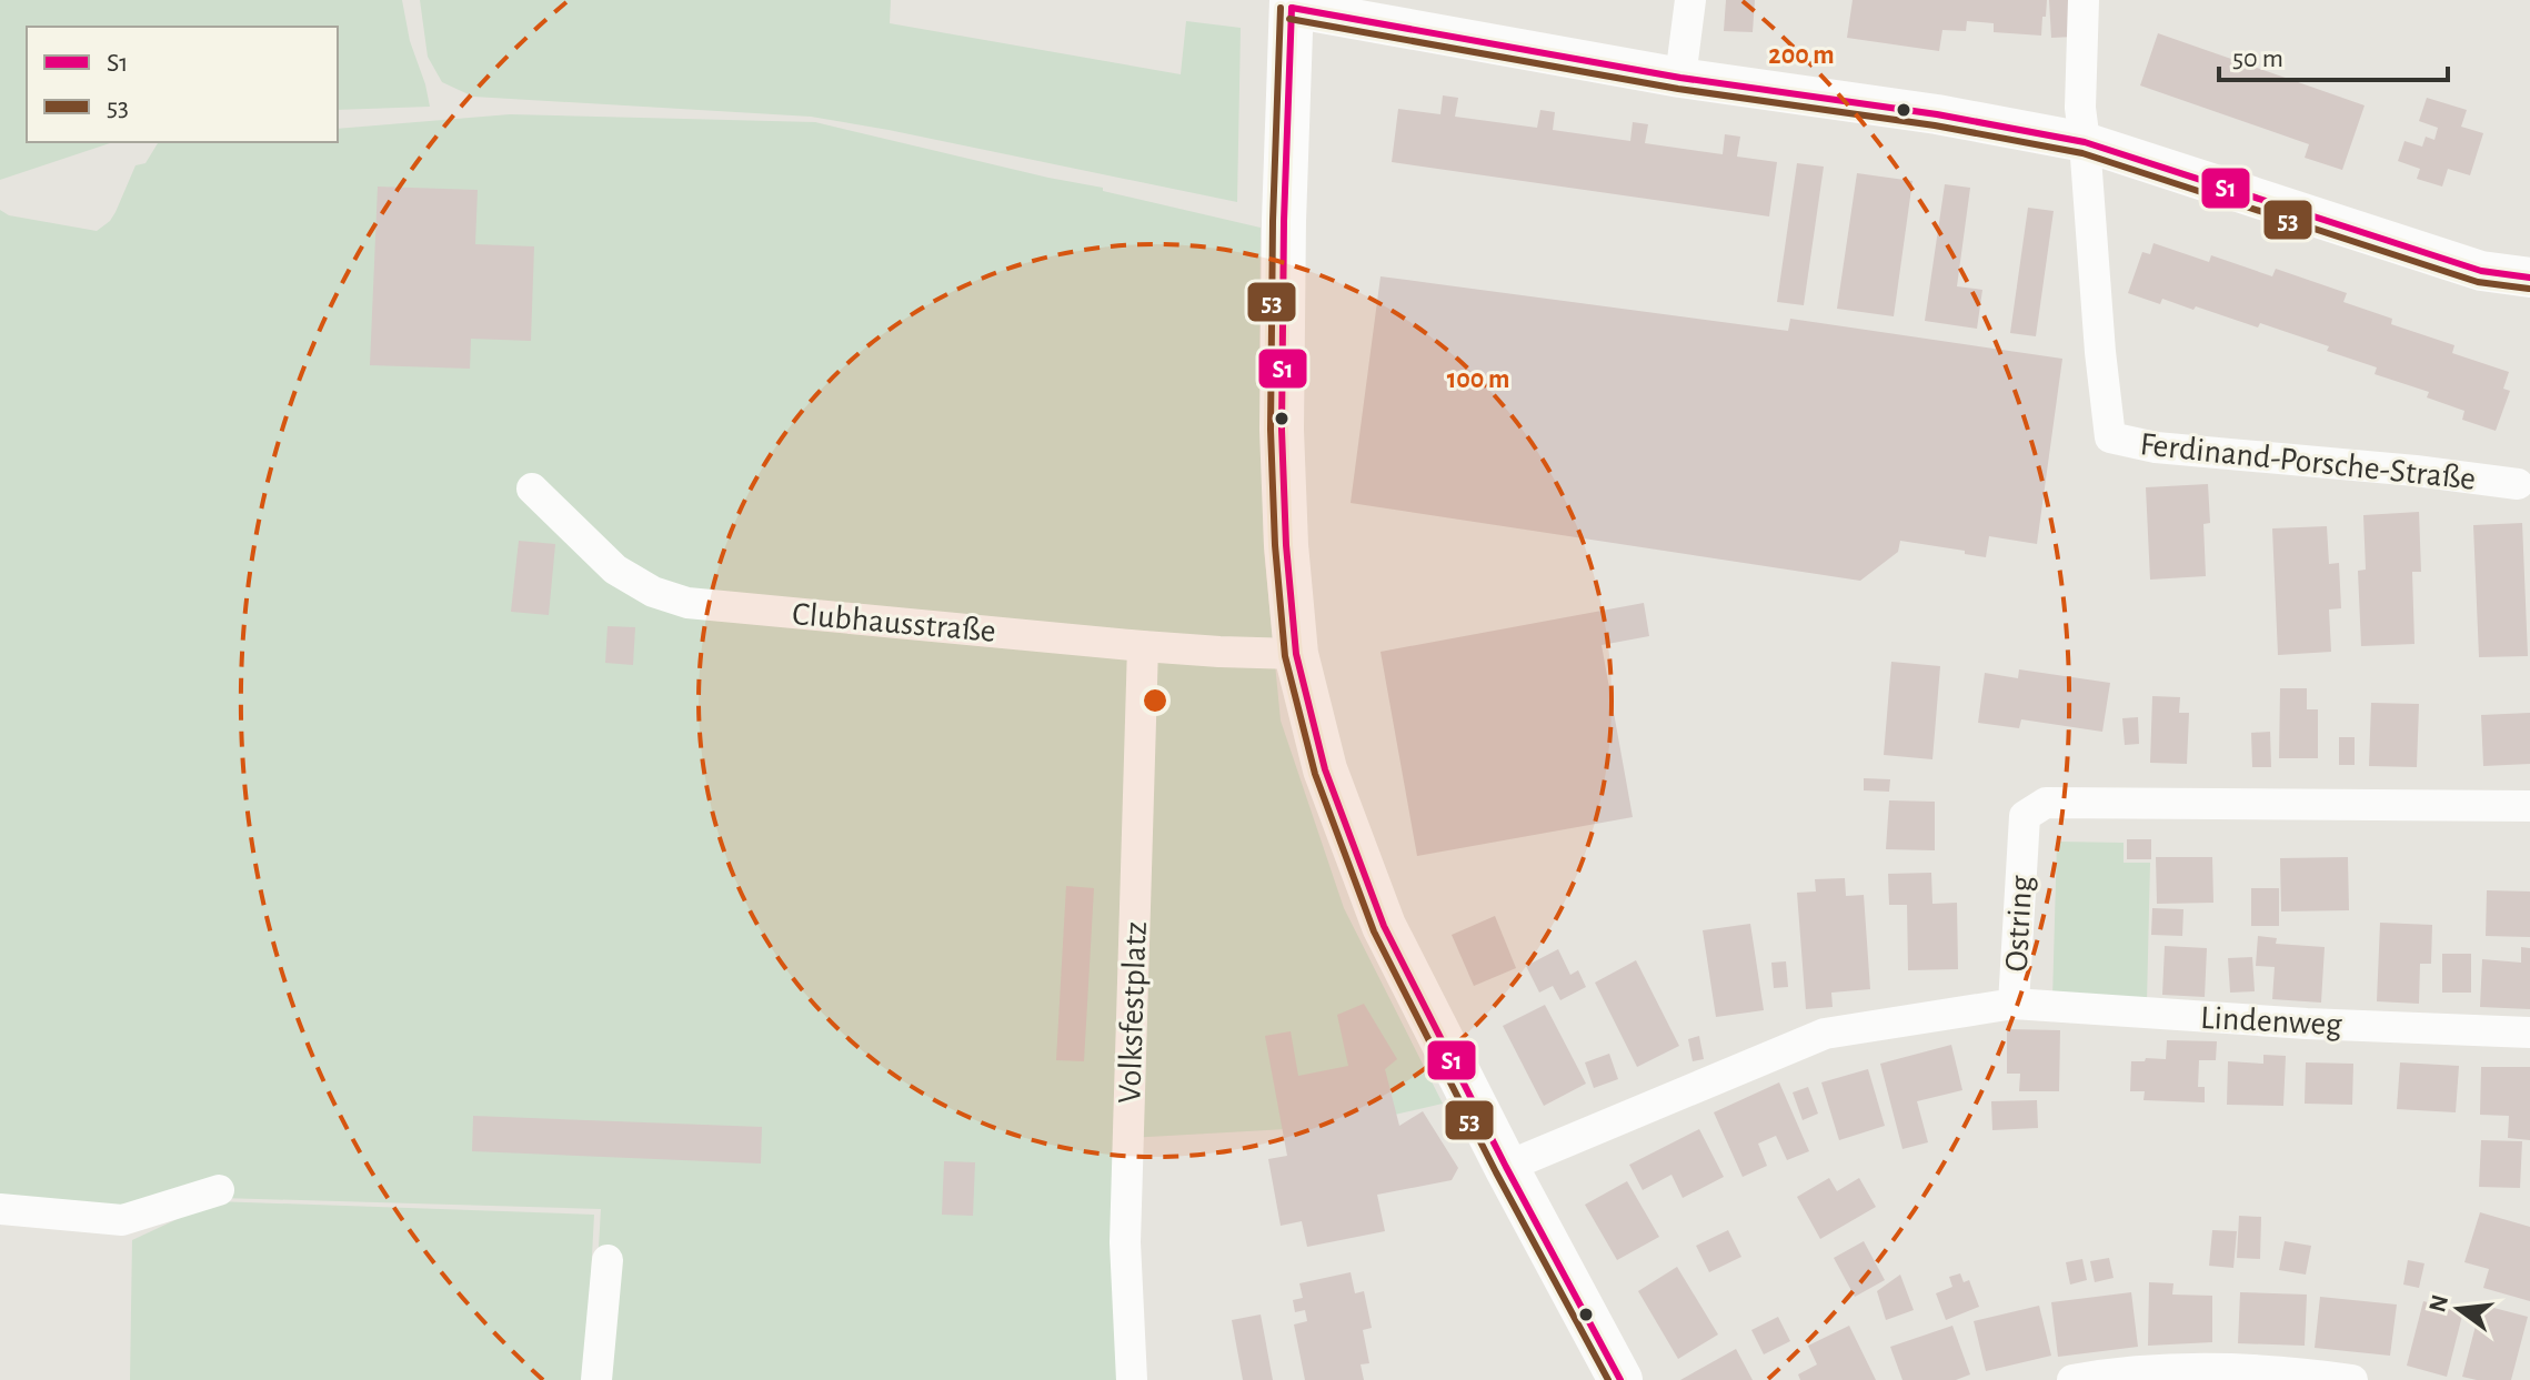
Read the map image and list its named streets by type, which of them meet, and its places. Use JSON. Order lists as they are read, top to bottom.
{
  "streets": {
    "street": [
      "Ferdinand-Porsche-Straße",
      "Clubhausstraße",
      "Ostring",
      "Volksfestplatz",
      "Lindenweg"
    ]
  },
  "crossings": [
    ["Clubhausstraße", "Volksfestplatz"],
    ["Ostring", "Lindenweg"]
  ],
  "lines": ["transit line S1", "transit line 53"],
  "legend": ["S1", "53"],
  "scale_bar": "50 m",
  "north": "left",
  "rings": ["200 m", "100 m"]
}
